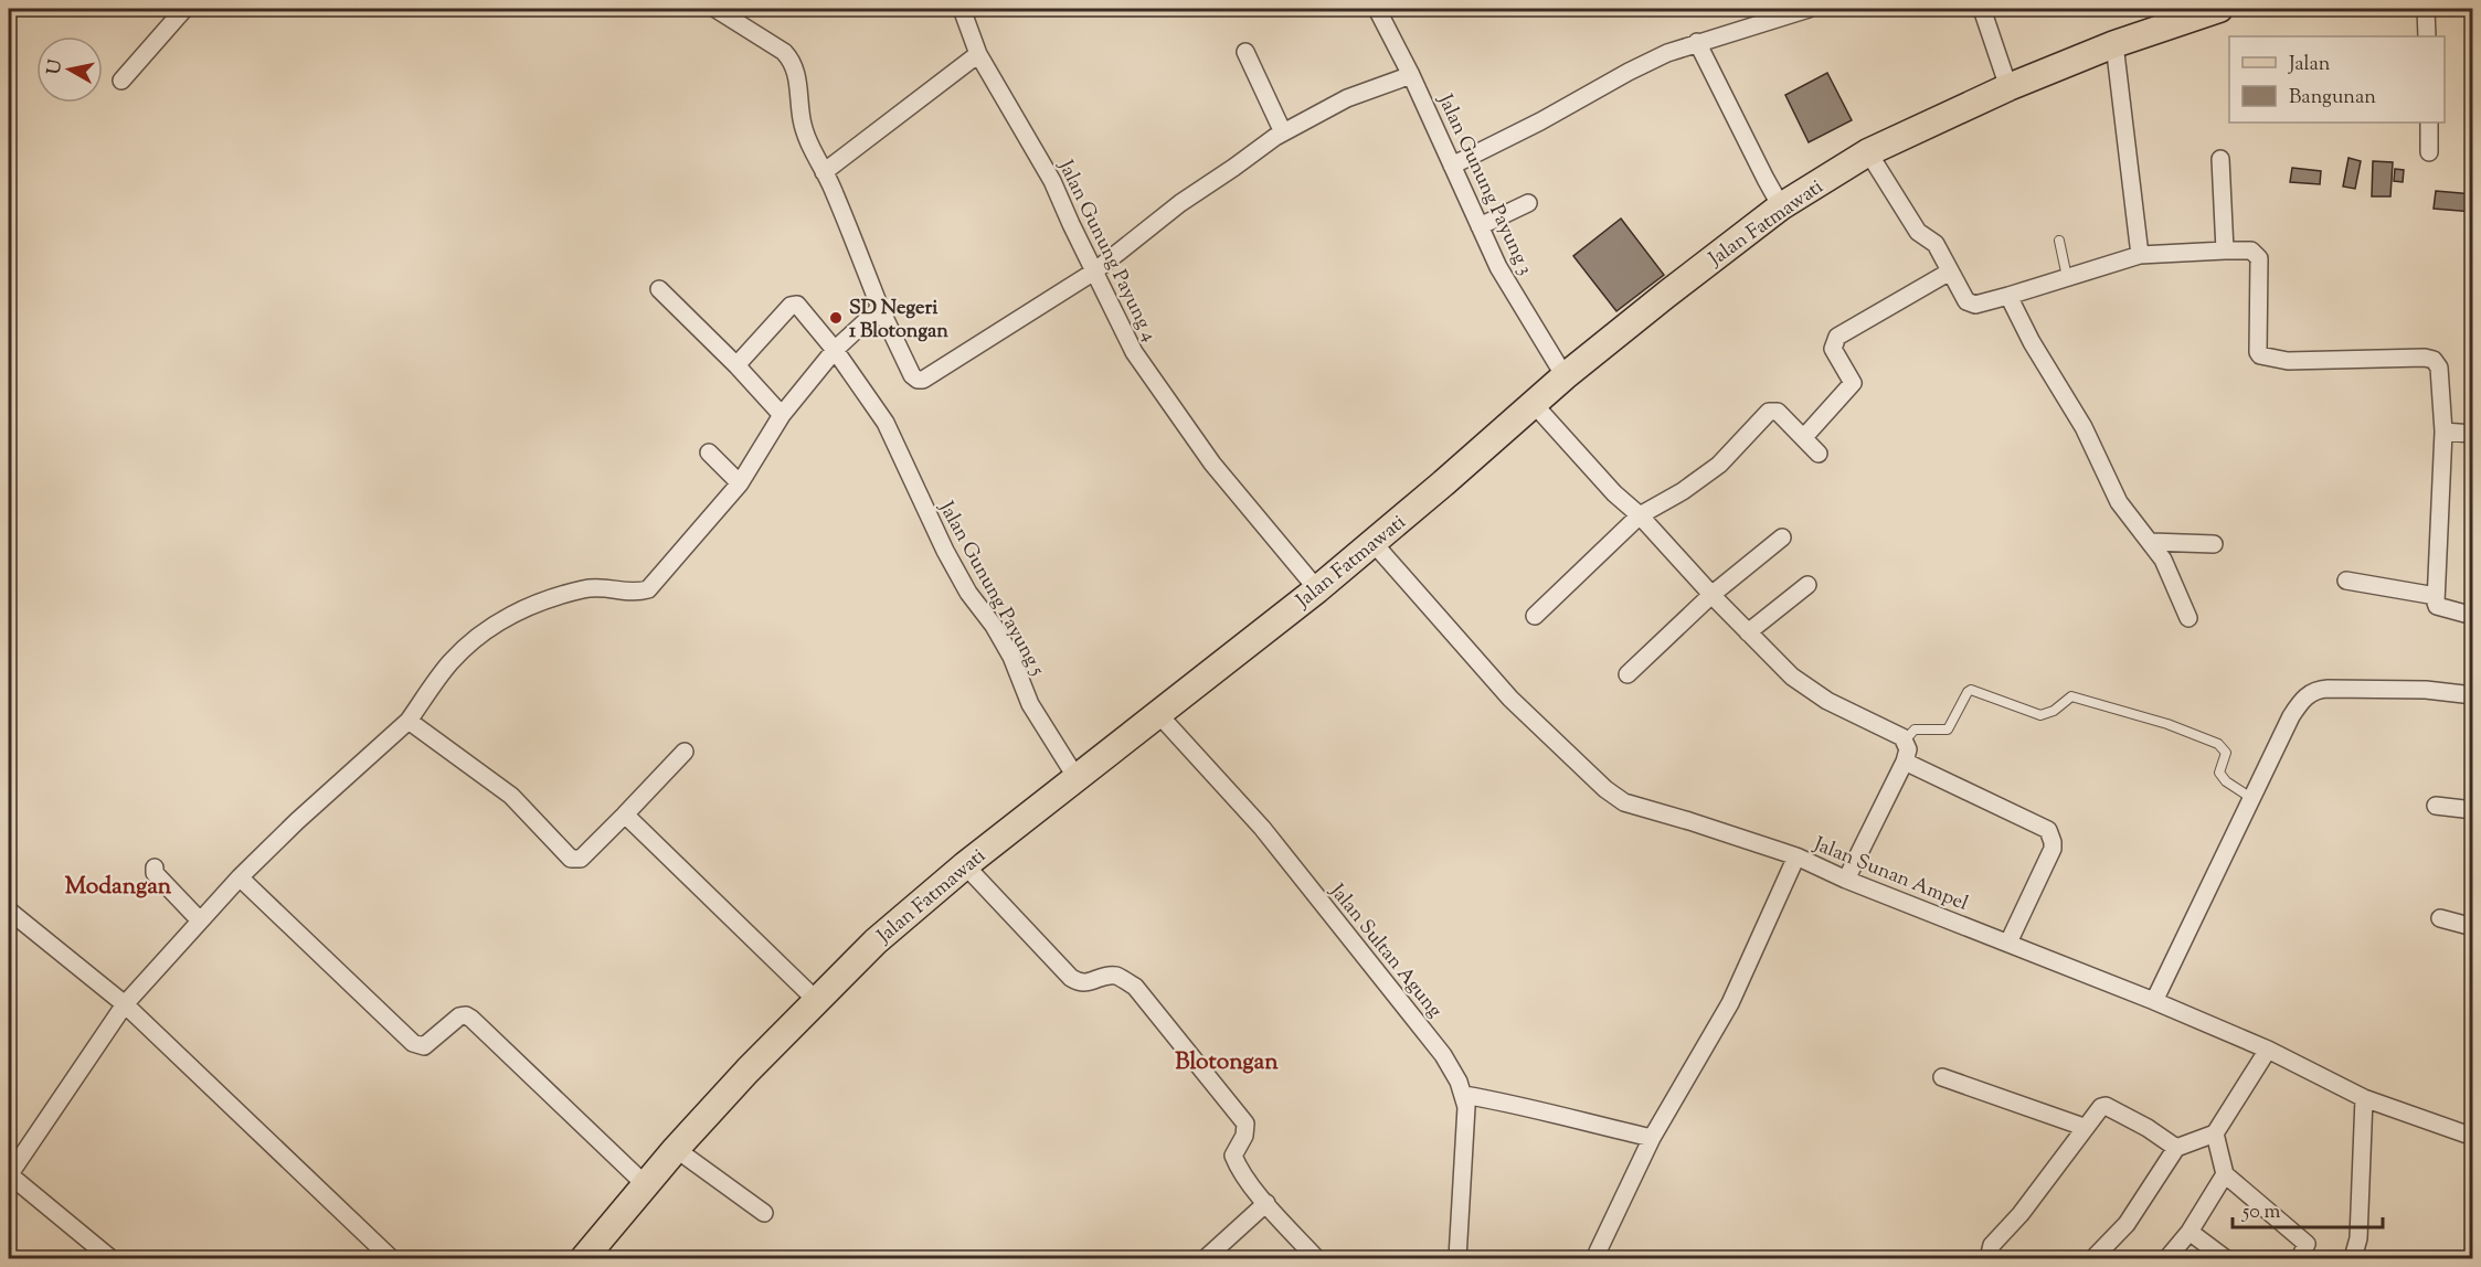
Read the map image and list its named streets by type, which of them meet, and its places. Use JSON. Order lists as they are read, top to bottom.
{
  "streets": {
    "main road": ["Jalan Fatmawati"],
    "street": [
      "Jalan Gunung Payung 3",
      "Jalan Gunung Payung 4",
      "Jalan Gunung Payung 5",
      "Jalan Sunan Ampel",
      "Jalan Sultan Agung"
    ]
  },
  "crossings": [
    ["Jalan Gunung Payung 3", "Jalan Fatmawati"],
    ["Jalan Fatmawati", "Jalan Gunung Payung 4"],
    ["Jalan Fatmawati", "Jalan Gunung Payung 5"],
    ["Jalan Fatmawati", "Jalan Sunan Ampel"],
    ["Jalan Fatmawati", "Jalan Sultan Agung"]
  ],
  "districts": ["Modangan", "Blotongan"],
  "places": ["SD Negeri 1 Blotongan"],
  "legend": ["Jalan", "Bangunan"],
  "scale_bar": "50 m",
  "north": "left"
}
